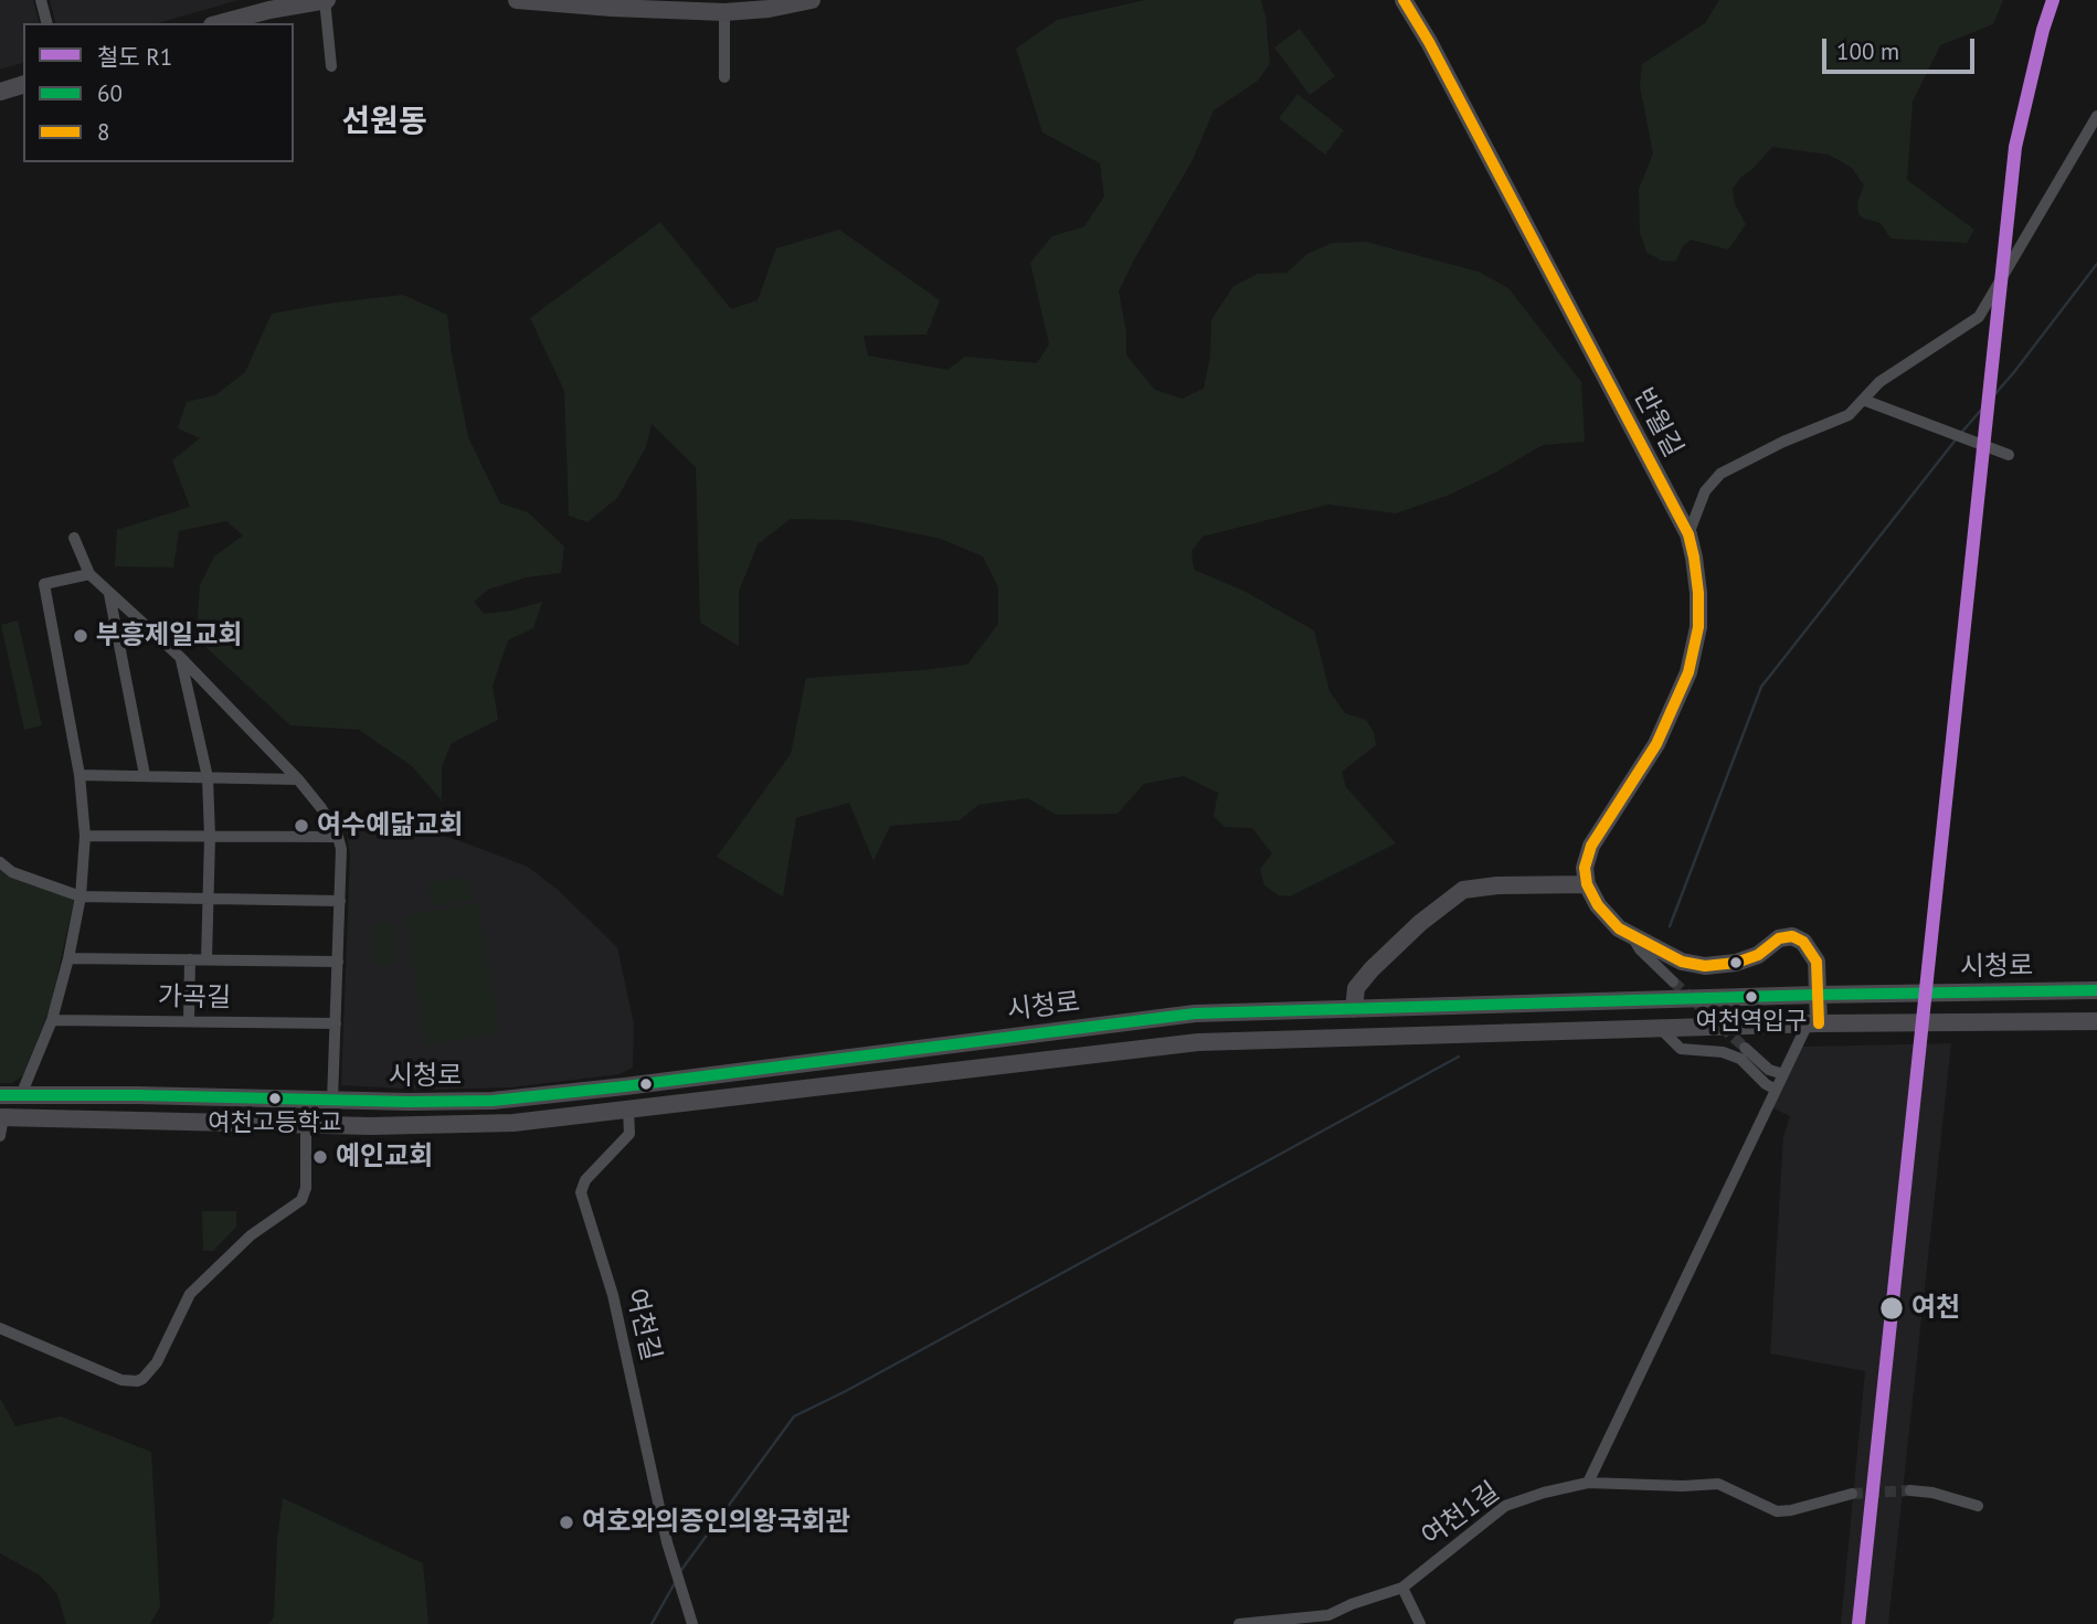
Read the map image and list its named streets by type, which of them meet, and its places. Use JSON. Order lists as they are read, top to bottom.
{
  "streets": {
    "street": [
      "반월길",
      "시청로",
      "가곡길",
      "여천길",
      "여천1길"
    ]
  },
  "crossings": [
    ["시청로", "여천길"]
  ],
  "districts": ["선원동"],
  "places": [
    "부흥제일교회",
    "여수예닮교회",
    "여천역입구",
    "여천고등학교",
    "예인교회",
    "여천",
    "여호와의증인의왕국회관"
  ],
  "lines": ["rail line R1", "transit line 8", "transit line 60"],
  "legend": ["철도 R1", "60", "8"],
  "scale_bar": "100 m"
}
